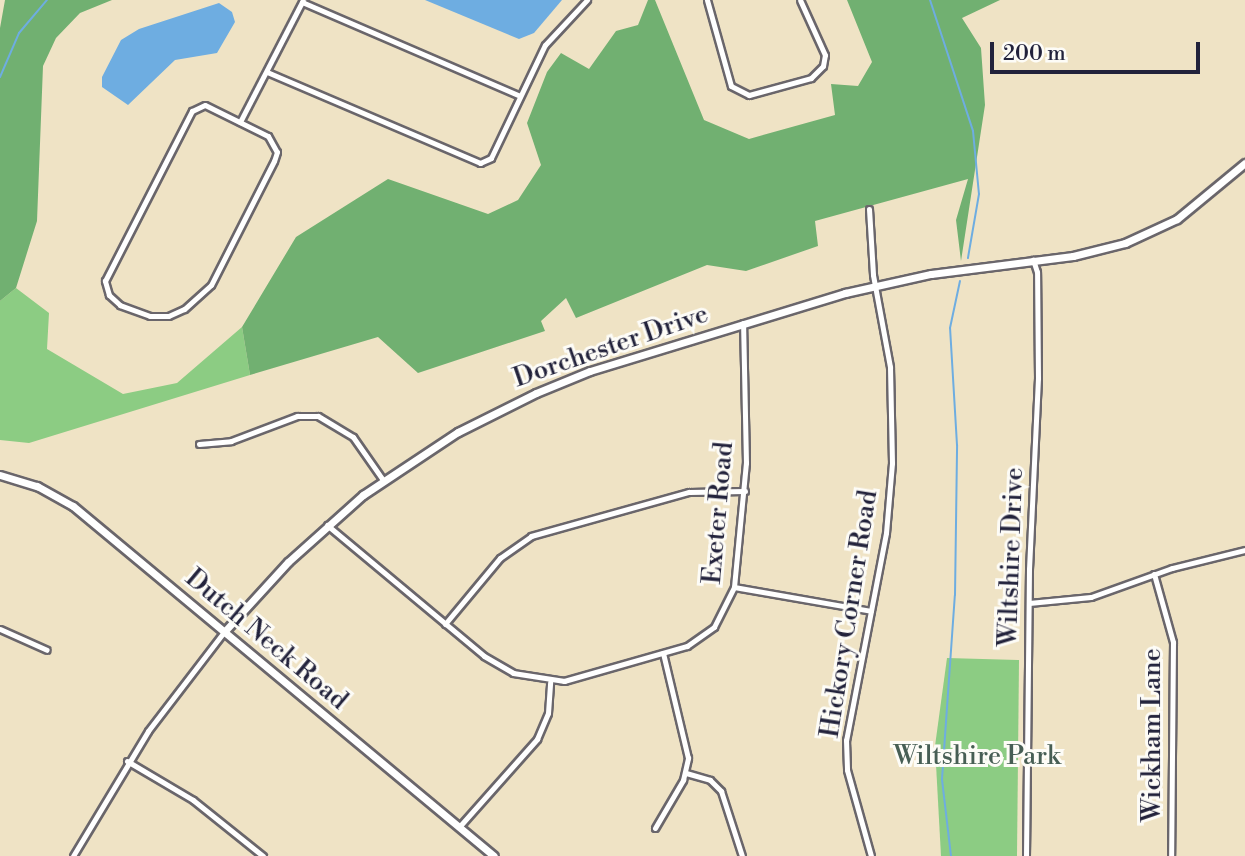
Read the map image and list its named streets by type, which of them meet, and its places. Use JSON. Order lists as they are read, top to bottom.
{
  "streets": {
    "street": [
      "Dorchester Drive",
      "Exeter Road",
      "Wiltshire Drive",
      "Hickory Corner Road",
      "Dutch Neck Road",
      "Wickham Lane"
    ]
  },
  "crossings": [
    ["Dorchester Drive", "Exeter Road"],
    ["Dorchester Drive", "Wiltshire Drive"],
    ["Dorchester Drive", "Hickory Corner Road"],
    ["Dorchester Drive", "Dutch Neck Road"]
  ],
  "parks": ["Wiltshire Park"],
  "scale_bar": "200 m"
}
